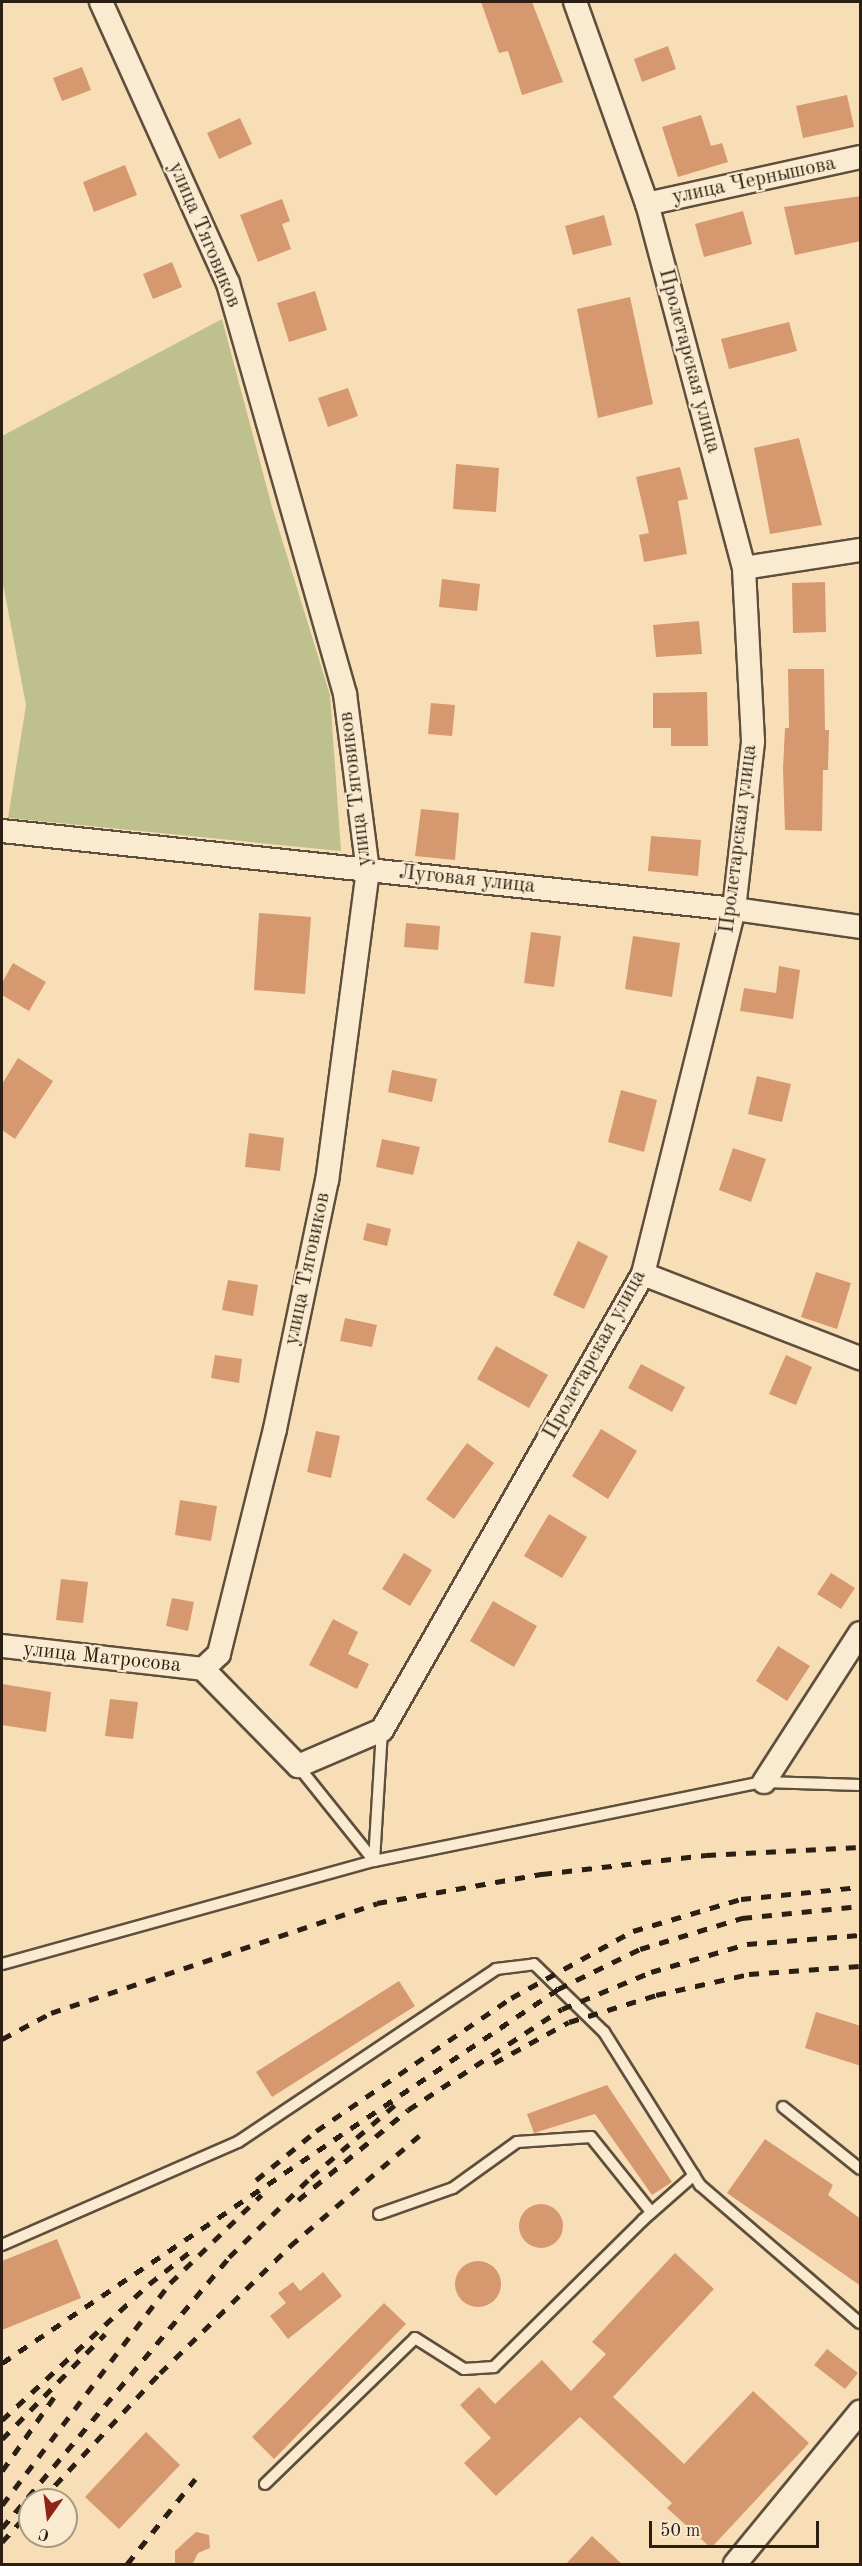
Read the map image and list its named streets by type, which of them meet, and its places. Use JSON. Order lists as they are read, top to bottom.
{
  "streets": {
    "street": [
      "улица Чернышова",
      "улица Тяговиков",
      "Пролетарская улица",
      "Луговая улица",
      "улица Матросова"
    ]
  },
  "crossings": [
    ["улица Чернышова", "Пролетарская улица"],
    ["улица Тяговиков", "Луговая улица"],
    ["улица Тяговиков", "улица Матросова"],
    ["Пролетарская улица", "Луговая улица"]
  ],
  "scale_bar": "50 m",
  "north": "bottom"
}
